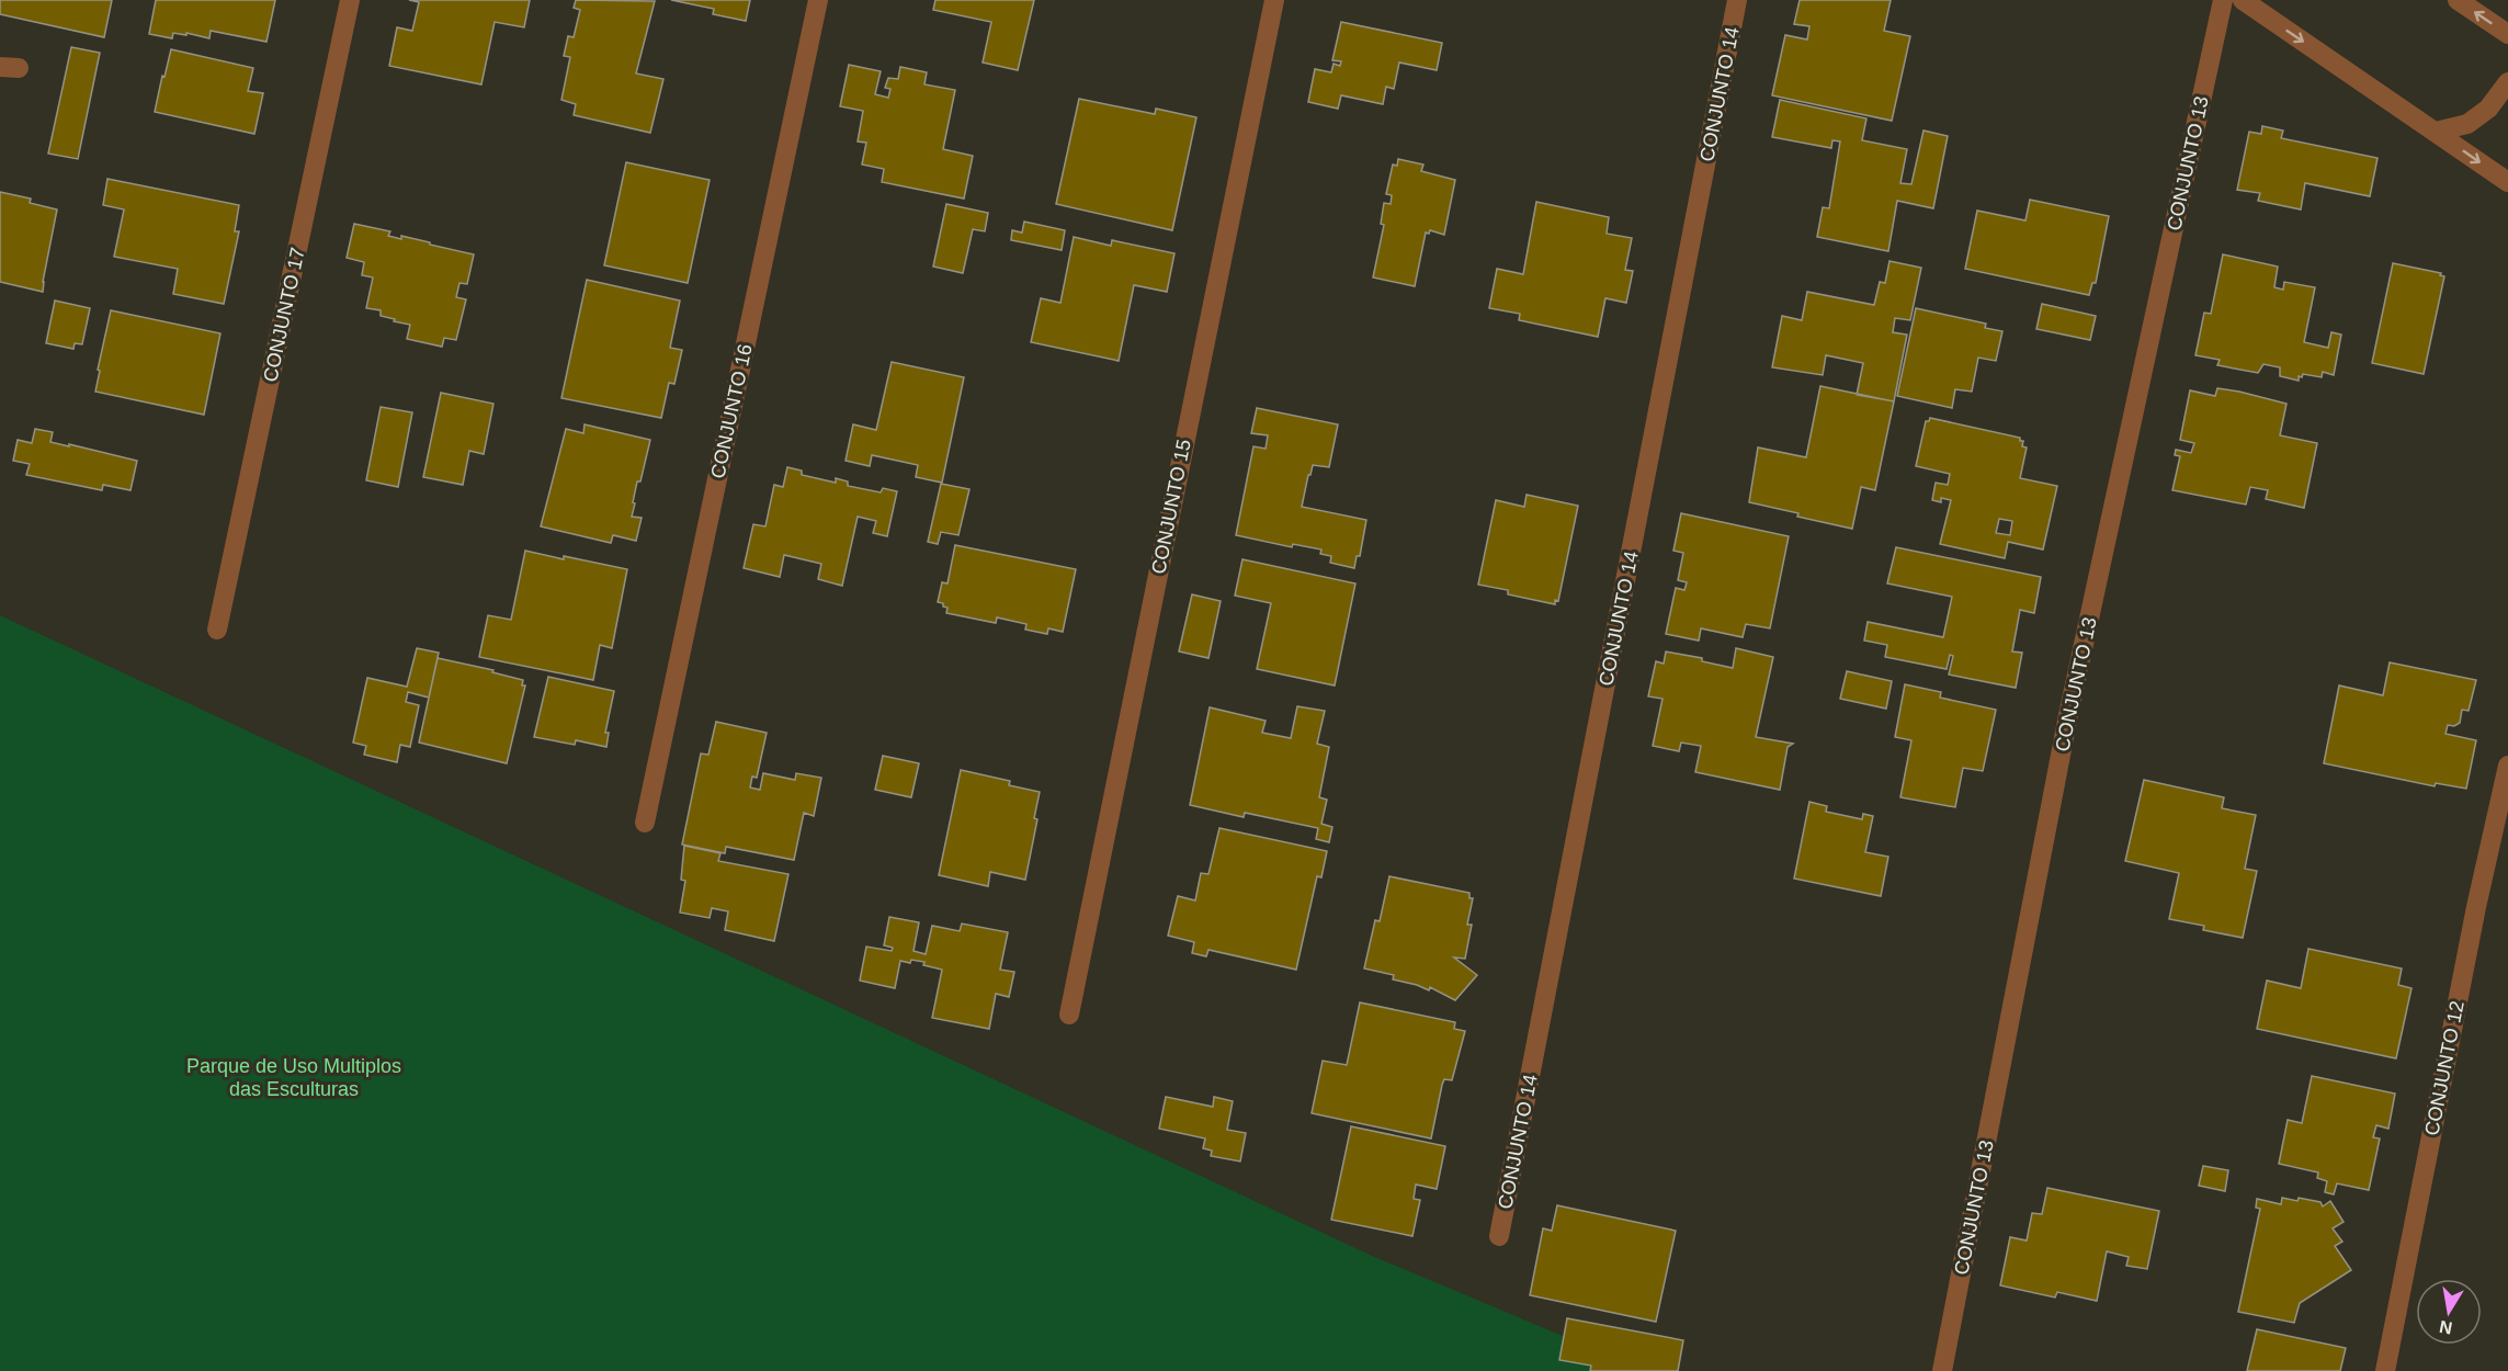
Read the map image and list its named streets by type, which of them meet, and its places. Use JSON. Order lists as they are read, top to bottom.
{
  "streets": {
    "street": [
      "CONJUNTO 14",
      "CONJUNTO 13",
      "CONJUNTO 17",
      "CONJUNTO 16",
      "CONJUNTO 15",
      "CONJUNTO 12"
    ]
  },
  "parks": ["Parque de Uso Multiplos das Esculturas"],
  "north": "bottom"
}
